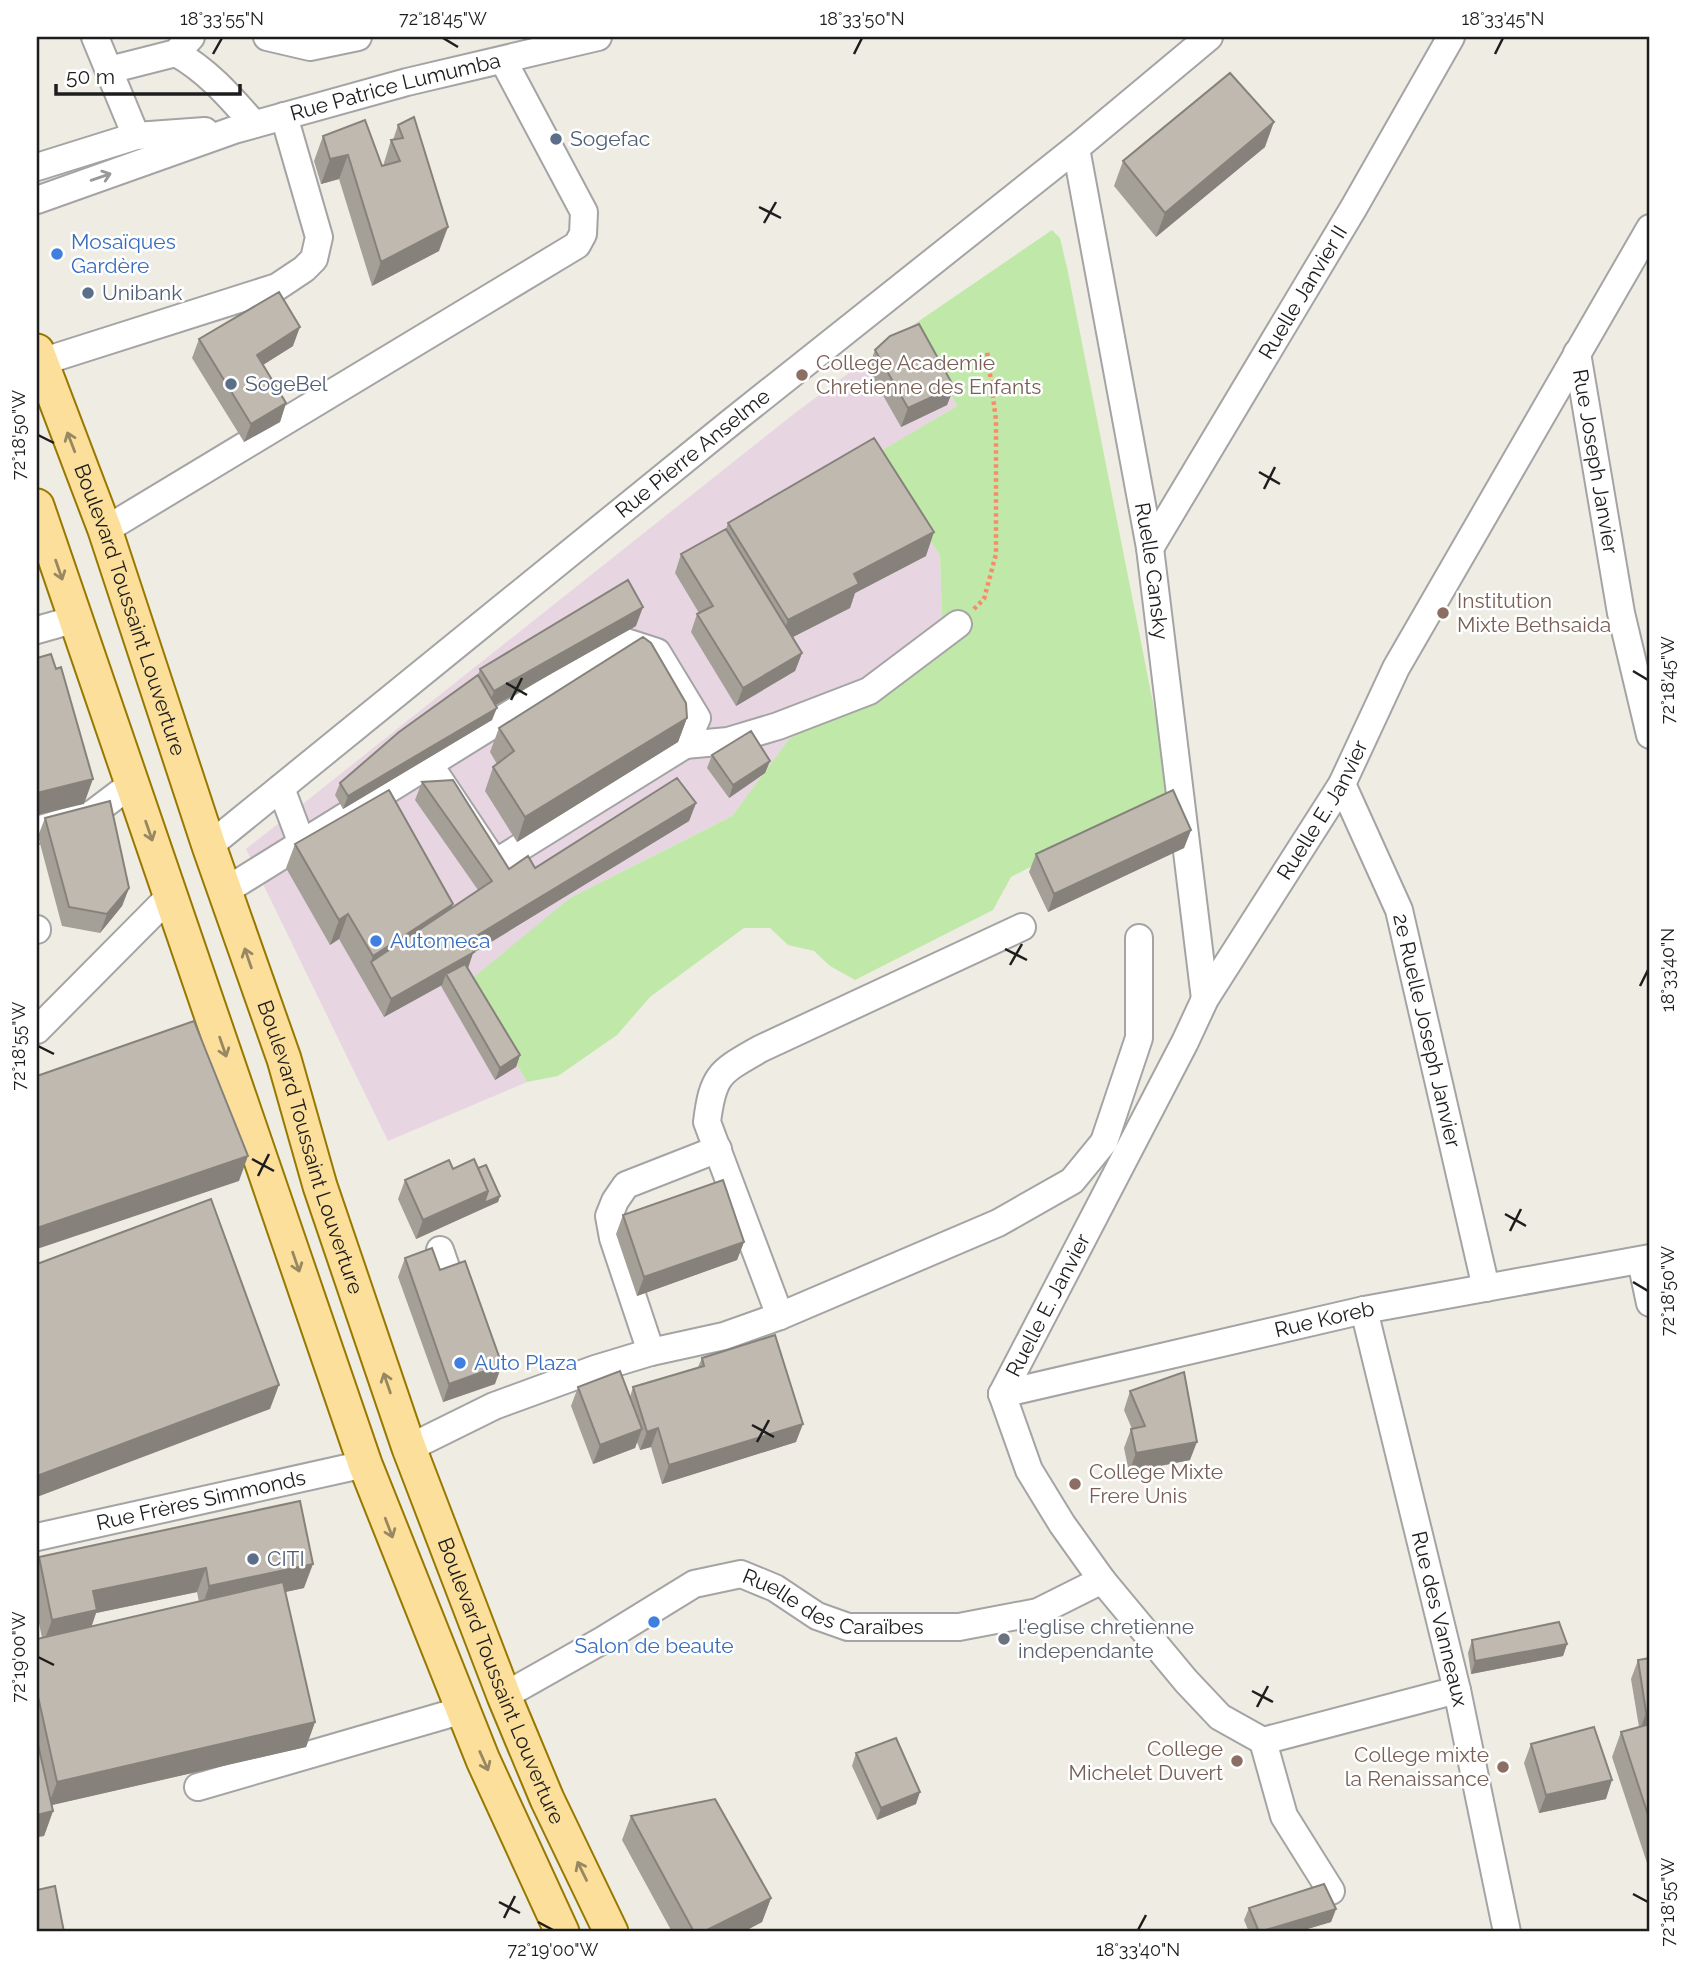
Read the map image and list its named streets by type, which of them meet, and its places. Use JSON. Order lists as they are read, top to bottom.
{
  "streets": {
    "main road": ["Boulevard Toussaint Louverture"],
    "street": [
      "Rue Patrice Lumumba",
      "Ruelle Janvier II",
      "Rue Pierre Anselme",
      "Rue Joseph Janvier",
      "Ruelle Cansky",
      "Ruelle E. Janvier",
      "2e Ruelle Joseph Janvier",
      "Rue Koreb",
      "Rue Frères Simmonds",
      "Ruelle des Caraïbes",
      "Rue des Vanneaux"
    ]
  },
  "crossings": [
    ["Ruelle Janvier II", "Ruelle Cansky"],
    ["Rue Pierre Anselme", "Ruelle Cansky"],
    ["Rue Pierre Anselme", "Boulevard Toussaint Louverture"],
    ["Rue Joseph Janvier", "Ruelle E. Janvier"],
    ["Ruelle Cansky", "Ruelle E. Janvier"],
    ["Boulevard Toussaint Louverture", "Rue Frères Simmonds"],
    ["Boulevard Toussaint Louverture", "Ruelle des Caraïbes"],
    ["Ruelle E. Janvier", "2e Ruelle Joseph Janvier"],
    ["Ruelle E. Janvier", "Rue Koreb"],
    ["2e Ruelle Joseph Janvier", "Rue Koreb"],
    ["Rue Koreb", "Rue des Vanneaux"]
  ],
  "places": [
    "Sogefac",
    "Mosaïques Gardère",
    "Unibank",
    "College Academie Chretienne des Enfants",
    "SogeBel",
    "Institution Mixte Bethsaida",
    "Automeca",
    "Auto Plaza",
    "College Mixte Frere Unis",
    "CITI",
    "Salon de beaute",
    "l'eglise chretienne independante",
    "College Michelet Duvert",
    "College mixte la Renaissance"
  ],
  "scale_bar": "50 m",
  "coordinates": [
    "18°33'55\"N",
    "72°18'45\"W",
    "18°33'50\"N",
    "18°33'45\"N",
    "72°18'50\"W",
    "18°33'40\"N",
    "72°18'55\"W",
    "72°19'00\"W"
  ]
}
